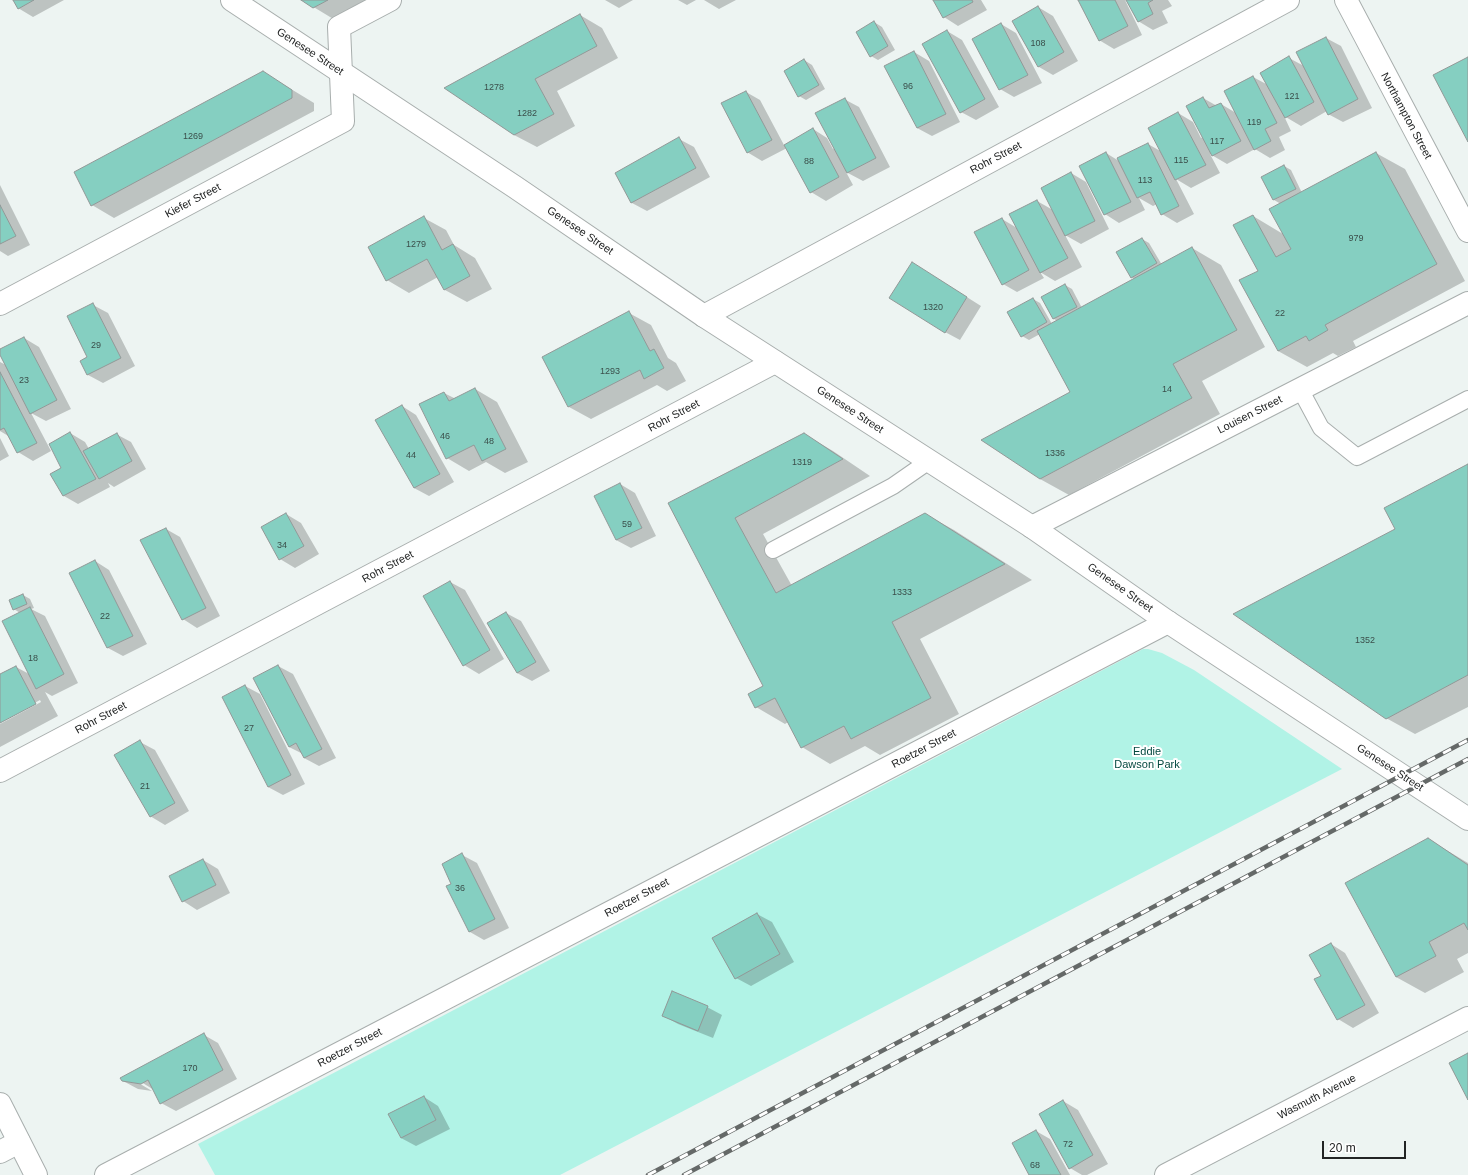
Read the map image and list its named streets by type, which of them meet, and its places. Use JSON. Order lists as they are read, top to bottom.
{
  "streets": {
    "street": [
      "Genesee Street",
      "Northampton Street",
      "Rohr Street",
      "Kiefer Street",
      "Louisen Street",
      "Roetzer Street",
      "Wasmuth Avenue"
    ]
  },
  "crossings": [
    ["Genesee Street", "Rohr Street"],
    ["Genesee Street", "Kiefer Street"],
    ["Genesee Street", "Louisen Street"],
    ["Genesee Street", "Roetzer Street"]
  ],
  "parks": ["Eddie Dawson Park"],
  "house_numbers": [
    "108",
    "96",
    "1278",
    "121",
    "1282",
    "119",
    "1269",
    "117",
    "115",
    "88",
    "113",
    "979",
    "1279",
    "1320",
    "22",
    "29",
    "1293",
    "23",
    "14",
    "46",
    "48",
    "1336",
    "44",
    "1319",
    "59",
    "34",
    "1333",
    "22",
    "1352",
    "18",
    "27",
    "21",
    "36",
    "170",
    "72",
    "68"
  ],
  "scale_bar": "20 m"
}
